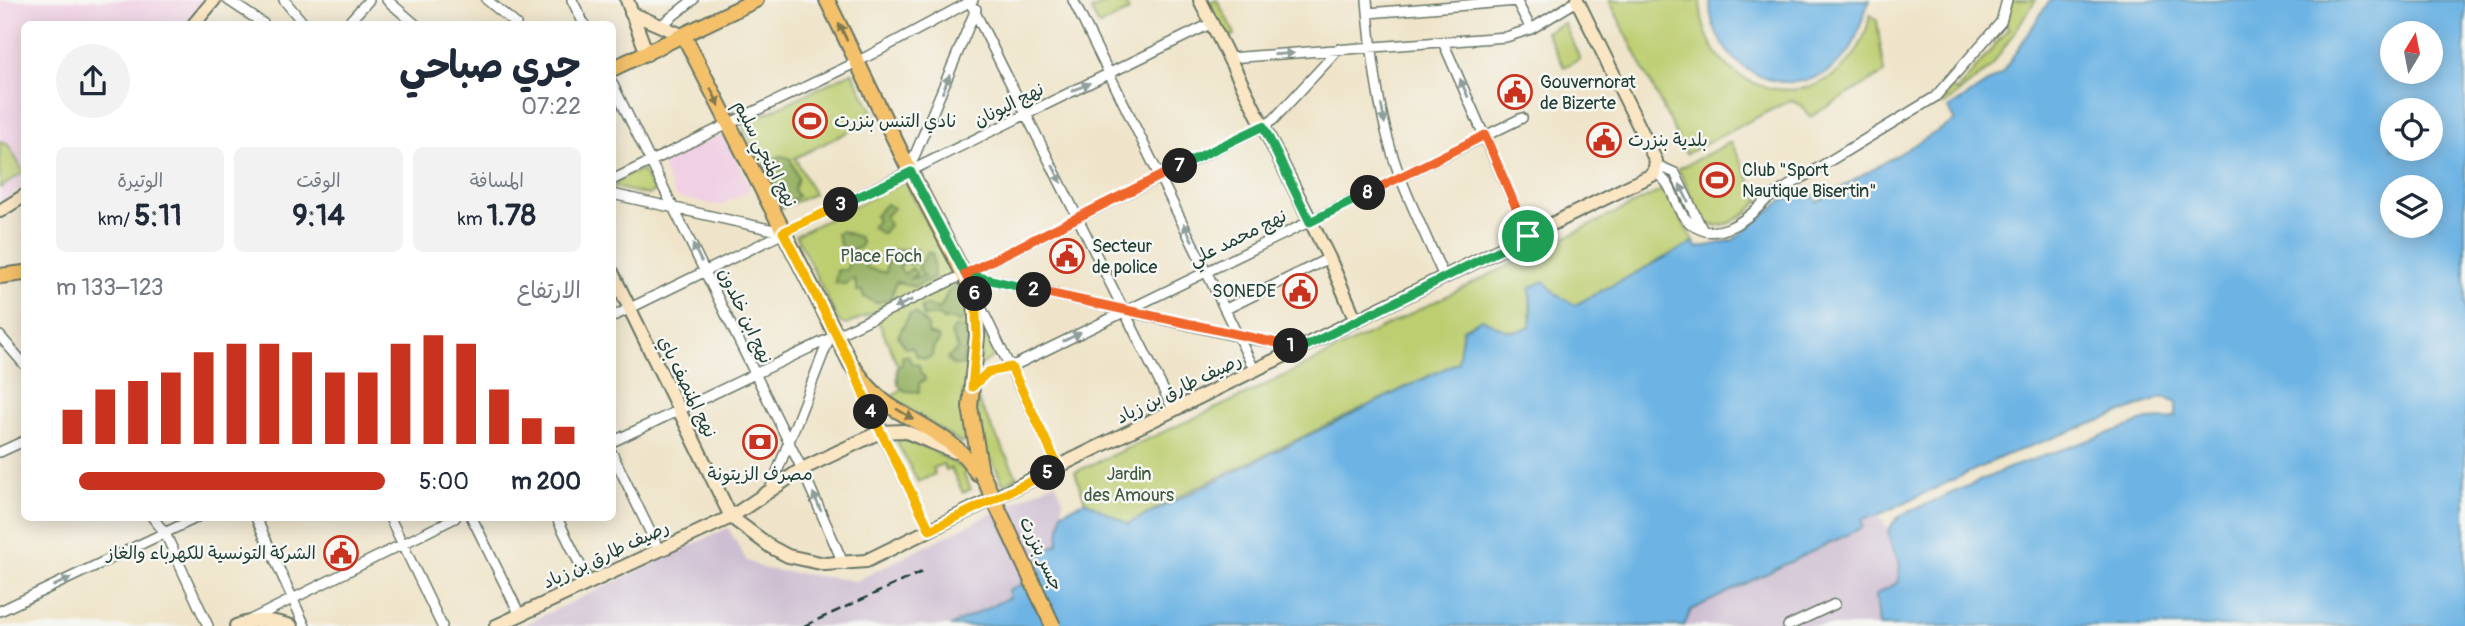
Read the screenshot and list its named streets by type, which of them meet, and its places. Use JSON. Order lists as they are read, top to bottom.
{
  "streets": {
    "main road": [
      "نهج المنجي سليم",
      "نهج المنصف باي",
      "رصيف طارق بن زياد",
      "جسر بنزرت"
    ],
    "street": ["نهج اليونان", "نهج محمد علي", "نهج ابن خلدون"]
  },
  "crossings": [
    ["نهج اليونان", "نهج المنجي سليم"],
    ["نهج اليونان", "نهج ابن خلدون"],
    ["نهج اليونان", "نهج المنصف باي"],
    ["نهج المنجي سليم", "رصيف طارق بن زياد"],
    ["نهج المنجي سليم", "جسر بنزرت"],
    ["نهج ابن خلدون", "رصيف طارق بن زياد"],
    ["نهج المنصف باي", "رصيف طارق بن زياد"]
  ],
  "one_way": ["نهج المنجي سليم"],
  "parks": ["Place Foch", "Jardin des Amours"],
  "places": {
    "public building": [
      "Gouvernorat de Bizerte",
      "بلدية بنزرت",
      "Secteur de police",
      "SONEDE",
      "الشركة التونسية للكهرباء والغاز"
    ],
    "sports": ["نادي التنس بنزرت", "Club \"Sport Nautique Bisertin\""],
    "bank": ["مصرف الزيتونة"]
  },
  "north": "top",
  "page": {
    "heading": ["جري صباحي", "07:22"],
    "stats": [
      ["المسافة", "1.78 km"],
      ["الوقت", "9:14"],
      ["الوتيرة", "5:11 /km"]
    ],
    "pins": [
      "7",
      "8",
      "3",
      "2",
      "6",
      "1",
      "4",
      "5"
    ],
    "chart": ["الارتفاع", "123–133 m"],
    "list": [
      {
        "name": "200 m",
        "note": "5:00"
      }
    ]
  }
}
